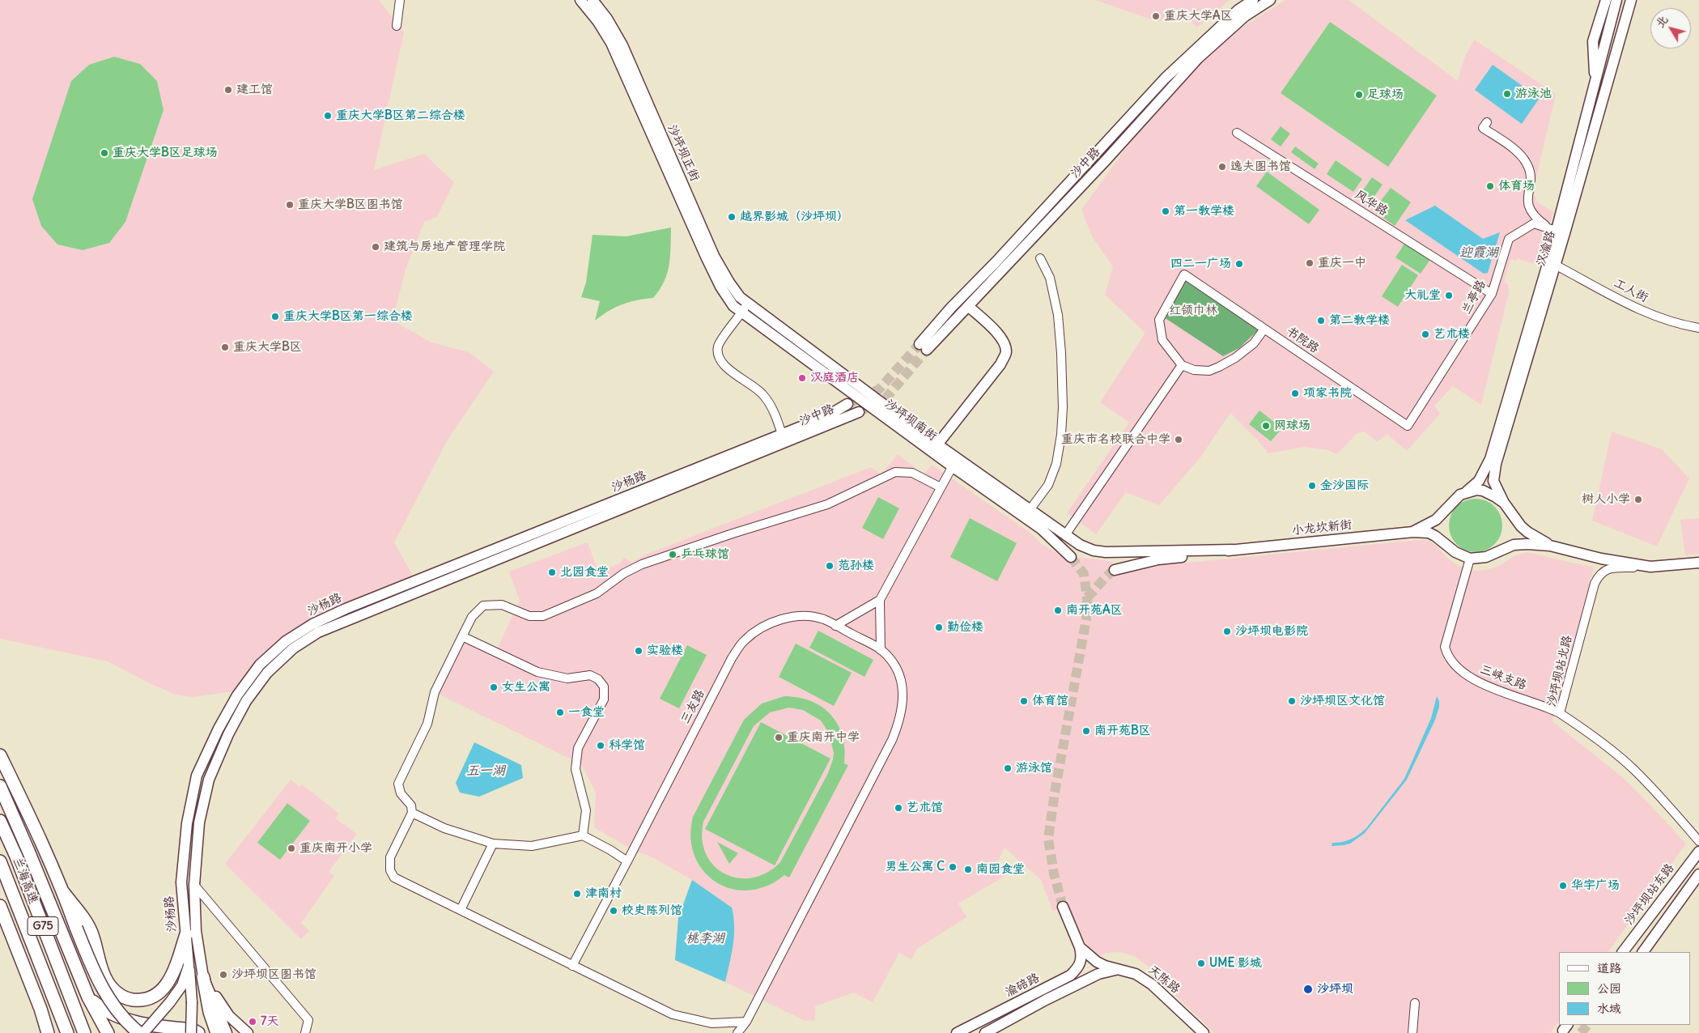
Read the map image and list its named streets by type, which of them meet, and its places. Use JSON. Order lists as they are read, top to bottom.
{
  "streets": {
    "highway": ["兰海高速", "G75"],
    "main road": [
      "沙坪坝正街",
      "沙中路",
      "汉渝路",
      "沙坪坝南街",
      "沙杨路",
      "小龙坎新街",
      "沙坪坝站东路",
      "天陈路",
      "渝碚路"
    ],
    "street": [
      "风华路",
      "工人街",
      "兰亭路",
      "书院路",
      "沙坪坝站北路",
      "三峡支路",
      "三友路"
    ]
  },
  "crossings": [
    ["沙坪坝正街", "沙坪坝南街"],
    ["沙中路", "沙杨路"],
    ["风华路", "兰亭路"],
    ["汉渝路", "工人街"],
    ["汉渝路", "兰亭路"],
    ["汉渝路", "小龙坎新街"],
    ["兰亭路", "书院路"],
    ["沙坪坝南街", "小龙坎新街"],
    ["小龙坎新街", "三峡支路"],
    ["沙坪坝站北路", "三峡支路"],
    ["天陈路", "渝碚路"]
  ],
  "water": ["迎霞湖", "五一湖", "桃李湖"],
  "parks": ["红领巾林"],
  "places": [
    "重庆大学A区",
    "建工馆",
    "游泳池",
    "足球场",
    "重庆大学B区第二综合楼",
    "重庆大学B区足球场",
    "逸夫图书馆",
    "体育场",
    "重庆大学B区图书馆",
    "第一教学楼",
    "越界影城（沙坪坝）",
    "建筑与房地产管理学院",
    "重庆一中",
    "四二一广场",
    "大礼堂",
    "重庆大学B区第一综合楼",
    "第二教学楼",
    "艺术楼",
    "重庆大学B区",
    "汉庭酒店",
    "项家书院",
    "网球场",
    "重庆市名校联合中学",
    "金沙国际",
    "树人小学",
    "乒乓球馆",
    "范孙楼",
    "北园食堂",
    "南开苑A区",
    "勤俭楼",
    "沙坪坝电影院",
    "实验楼",
    "女生公寓",
    "体育馆",
    "沙坪坝区文化馆",
    "一食堂",
    "南开苑B区",
    "重庆南开中学",
    "科学馆",
    "游泳馆",
    "艺术馆",
    "重庆南开小学",
    "男生公寓 C",
    "南园食堂",
    "华宇广场",
    "津南村",
    "校史陈列馆",
    "UME 影城",
    "沙坪坝区图书馆",
    "沙坪坝",
    "7天"
  ],
  "legend": ["道路", "公园", "水域"],
  "north": "top left"
}
